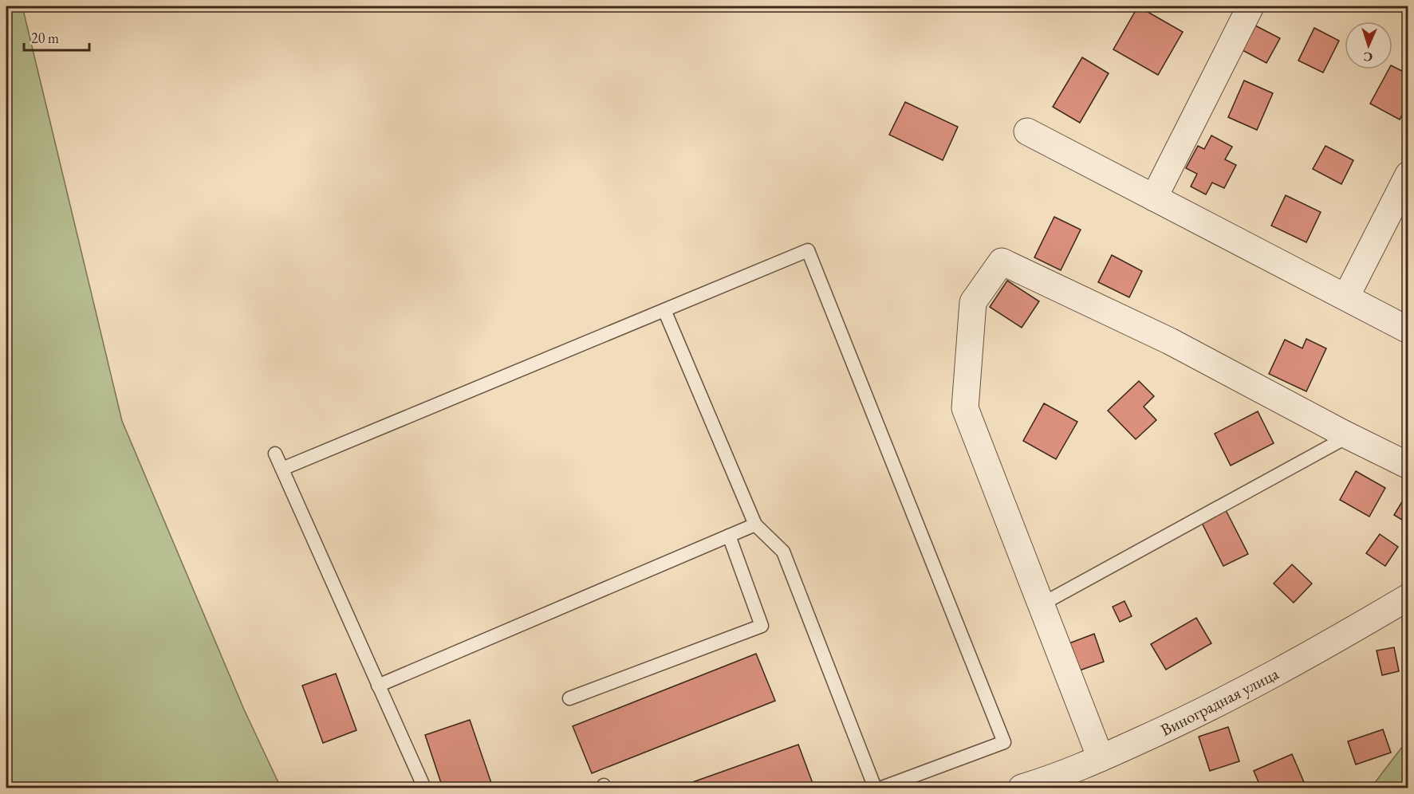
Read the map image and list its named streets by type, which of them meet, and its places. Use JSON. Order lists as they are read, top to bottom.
{
  "streets": {
    "street": ["Виноградная улица"]
  },
  "scale_bar": "20 m",
  "north": "bottom"
}
